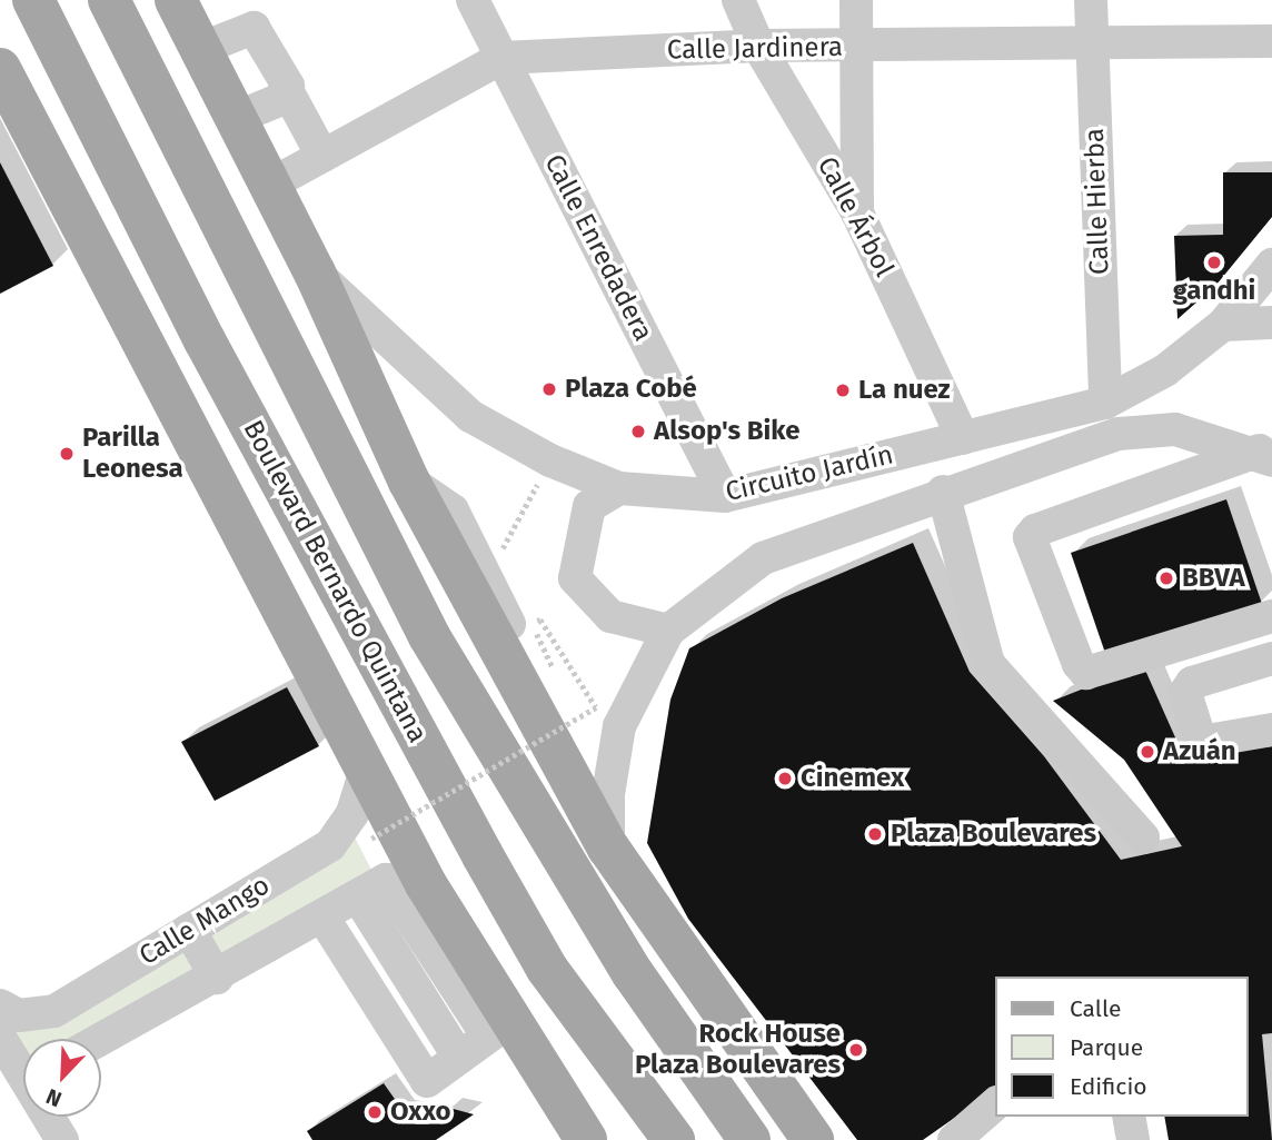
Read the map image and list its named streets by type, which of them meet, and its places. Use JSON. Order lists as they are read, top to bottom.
{
  "streets": {
    "main road": ["Boulevard Bernardo Quintana"],
    "street": [
      "Calle Jardinera",
      "Calle Hierba",
      "Calle Árbol",
      "Calle Enredadera",
      "Circuito Jardín",
      "Calle Mango"
    ]
  },
  "crossings": [
    ["Calle Jardinera", "Calle Hierba"],
    ["Calle Jardinera", "Calle Árbol"],
    ["Calle Jardinera", "Calle Enredadera"],
    ["Calle Hierba", "Circuito Jardín"],
    ["Calle Árbol", "Circuito Jardín"],
    ["Calle Enredadera", "Circuito Jardín"]
  ],
  "places": [
    "gandhi",
    "Plaza Cobé",
    "La nuez",
    "Alsop's Bike",
    "Parilla Leonesa",
    "BBVA",
    "Azuán",
    "Cinemex",
    "Plaza Boulevares",
    "Rock House Plaza Boulevares",
    "Oxxo"
  ],
  "legend": ["Calle", "Parque", "Edificio"],
  "north": "bottom left"
}
